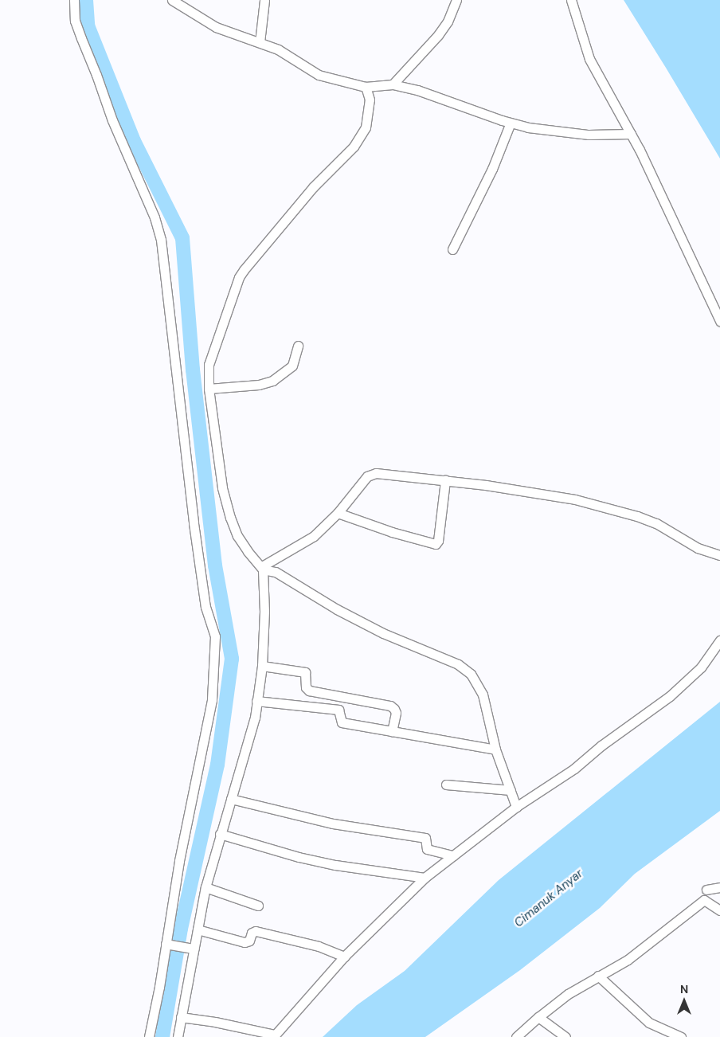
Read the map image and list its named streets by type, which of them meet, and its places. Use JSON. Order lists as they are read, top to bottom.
{
  "water": ["Cimanuk Anyar"],
  "north": "top"
}
